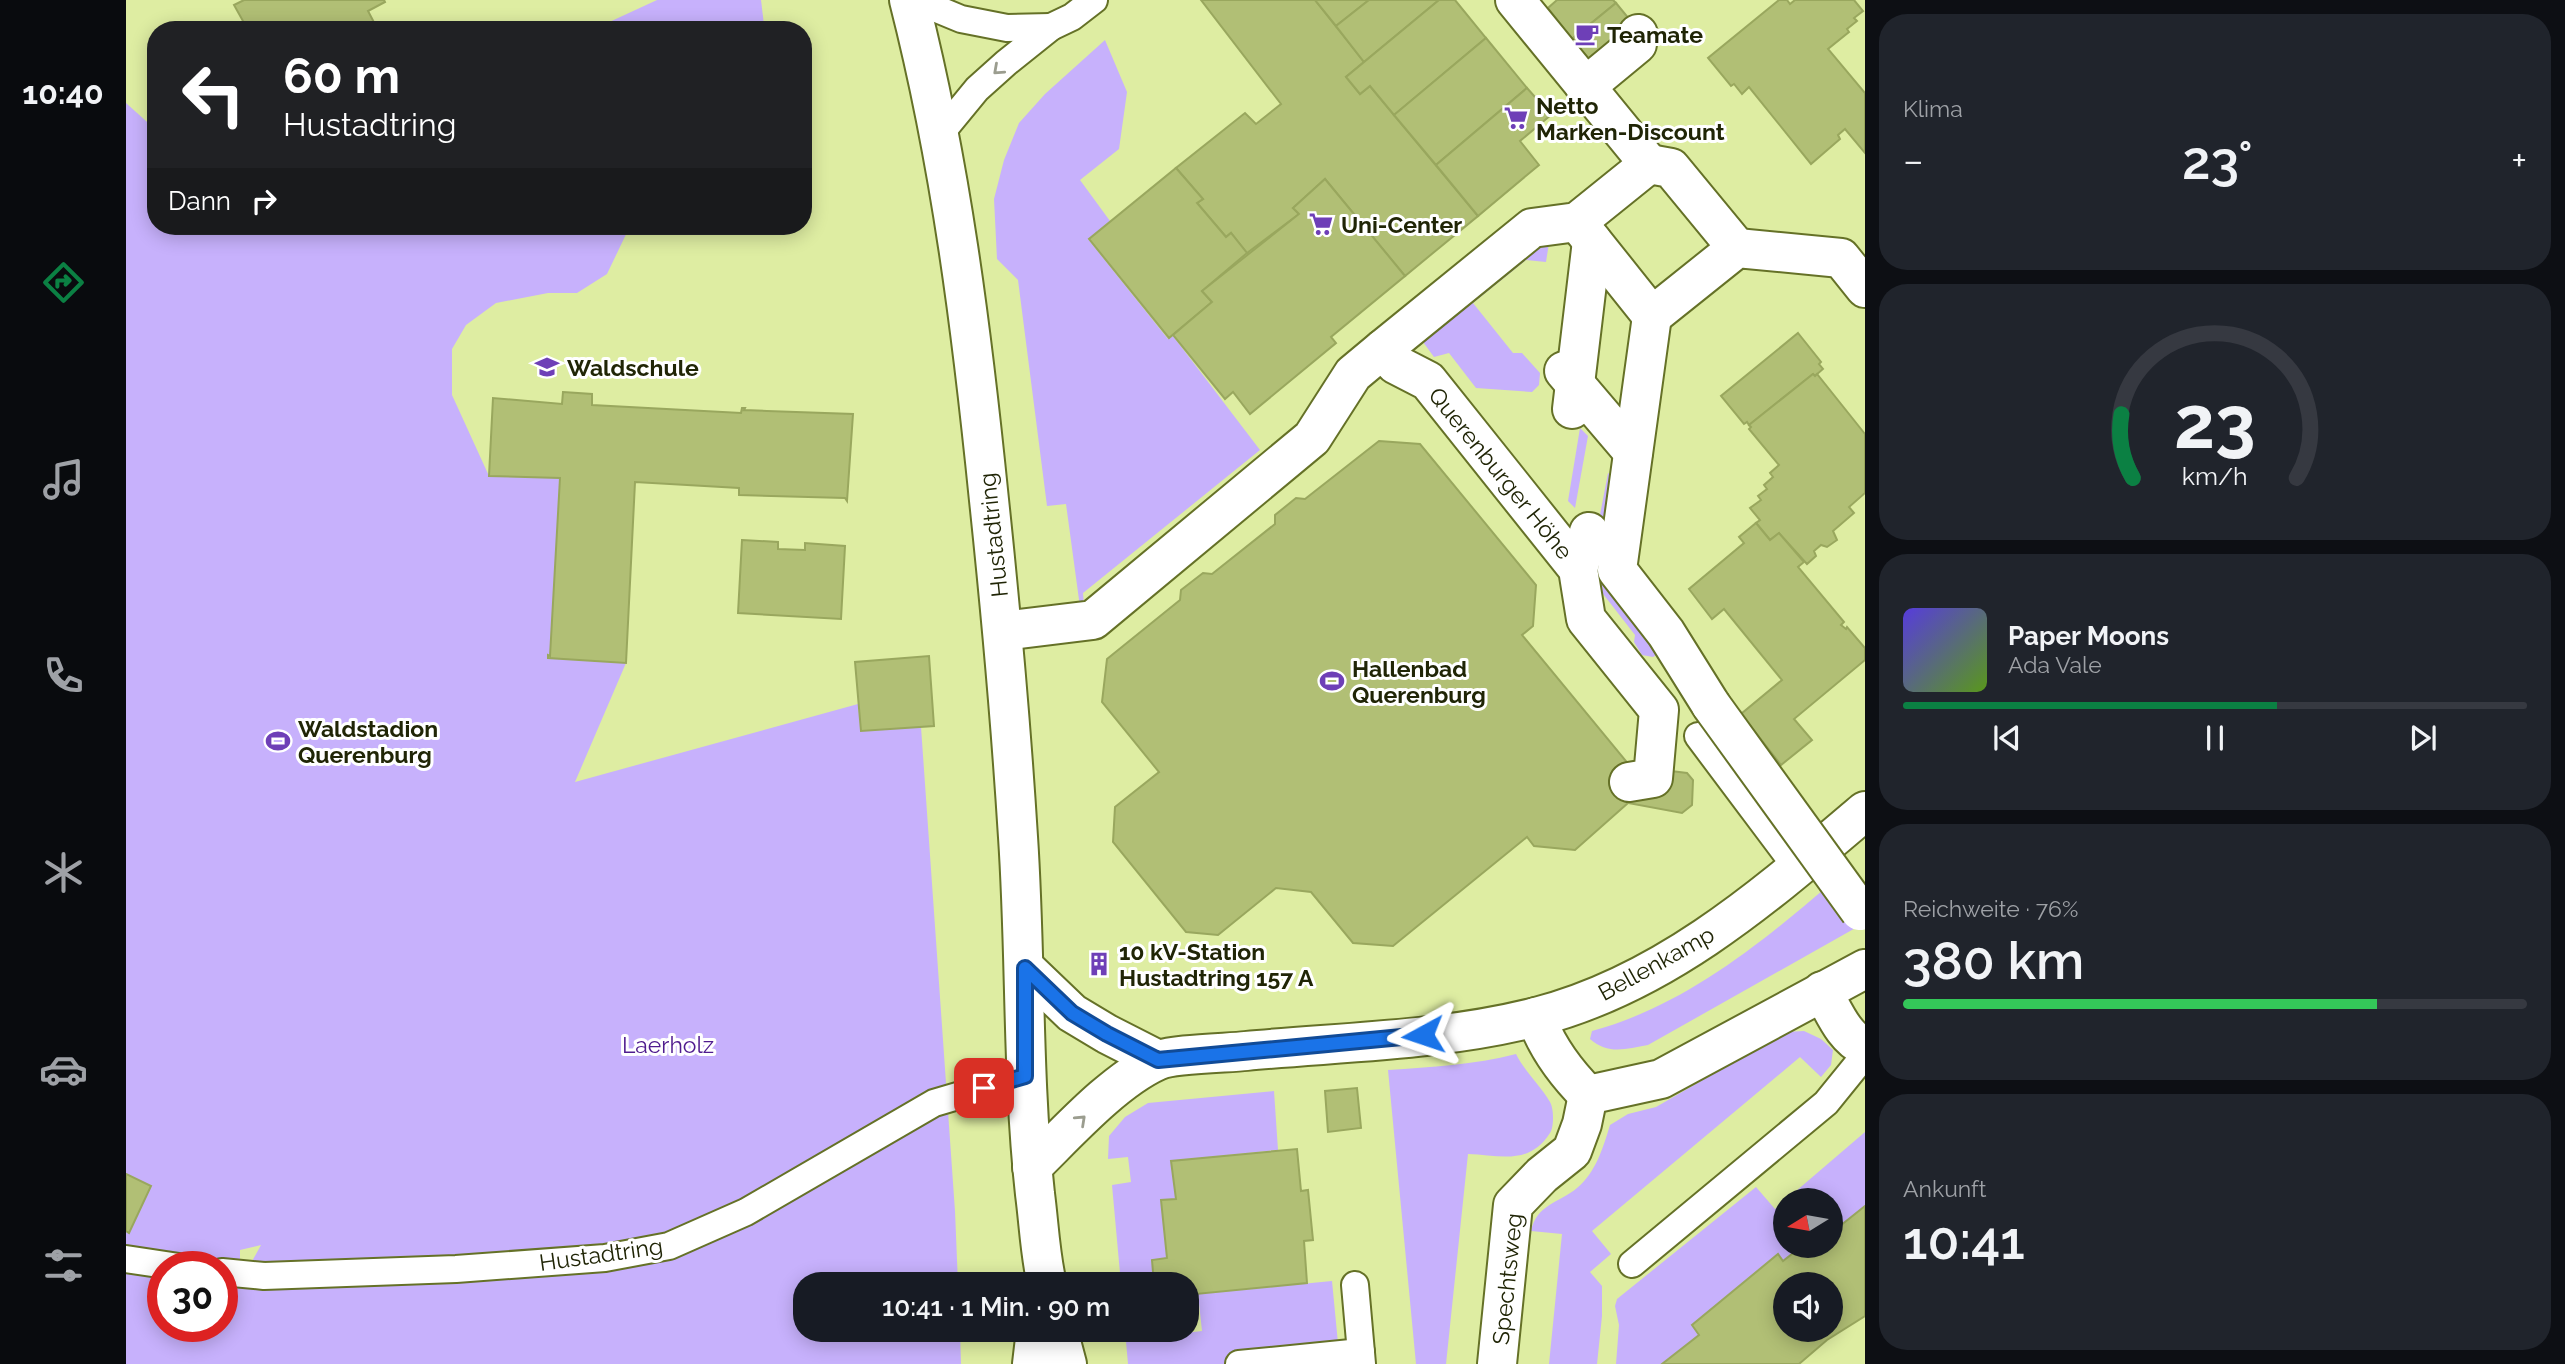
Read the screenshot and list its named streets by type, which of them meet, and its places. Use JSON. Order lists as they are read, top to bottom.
{
  "streets": {
    "street": [
      "Querenburger Höhe",
      "Hustadtring",
      "Bellenkamp",
      "Spechtsweg"
    ]
  },
  "crossings": [
    ["Hustadtring", "Bellenkamp"]
  ],
  "parks": ["Laerholz"],
  "places": {
    "cafe": ["Teamate"],
    "supermarket": ["Netto Marken-Discount", "Uni-Center"],
    "school or university": ["Waldschule"],
    "sports": ["Hallenbad Querenburg", "Waldstadion Querenburg"],
    "building": ["10 kV-Station Hustadtring 157 A"]
  },
  "north": "left",
  "page": {
    "tabs": "10:40",
    "tile": [
      "Klima",
      ["Reichweite · 76%", "380 km"],
      ["Ankunft", "10:41"]
    ],
    "turn": ["60 m", "Hustadtring"],
    "heat": ["−", "23°", "+"],
    "then": "Dann",
    "song": ["Paper Moons", "Ada Vale"],
    "limit": "30",
    "trip": "10:41 · 1 Min. · 90 m",
    "gauge": ["23", "km/h"]
  }
}
